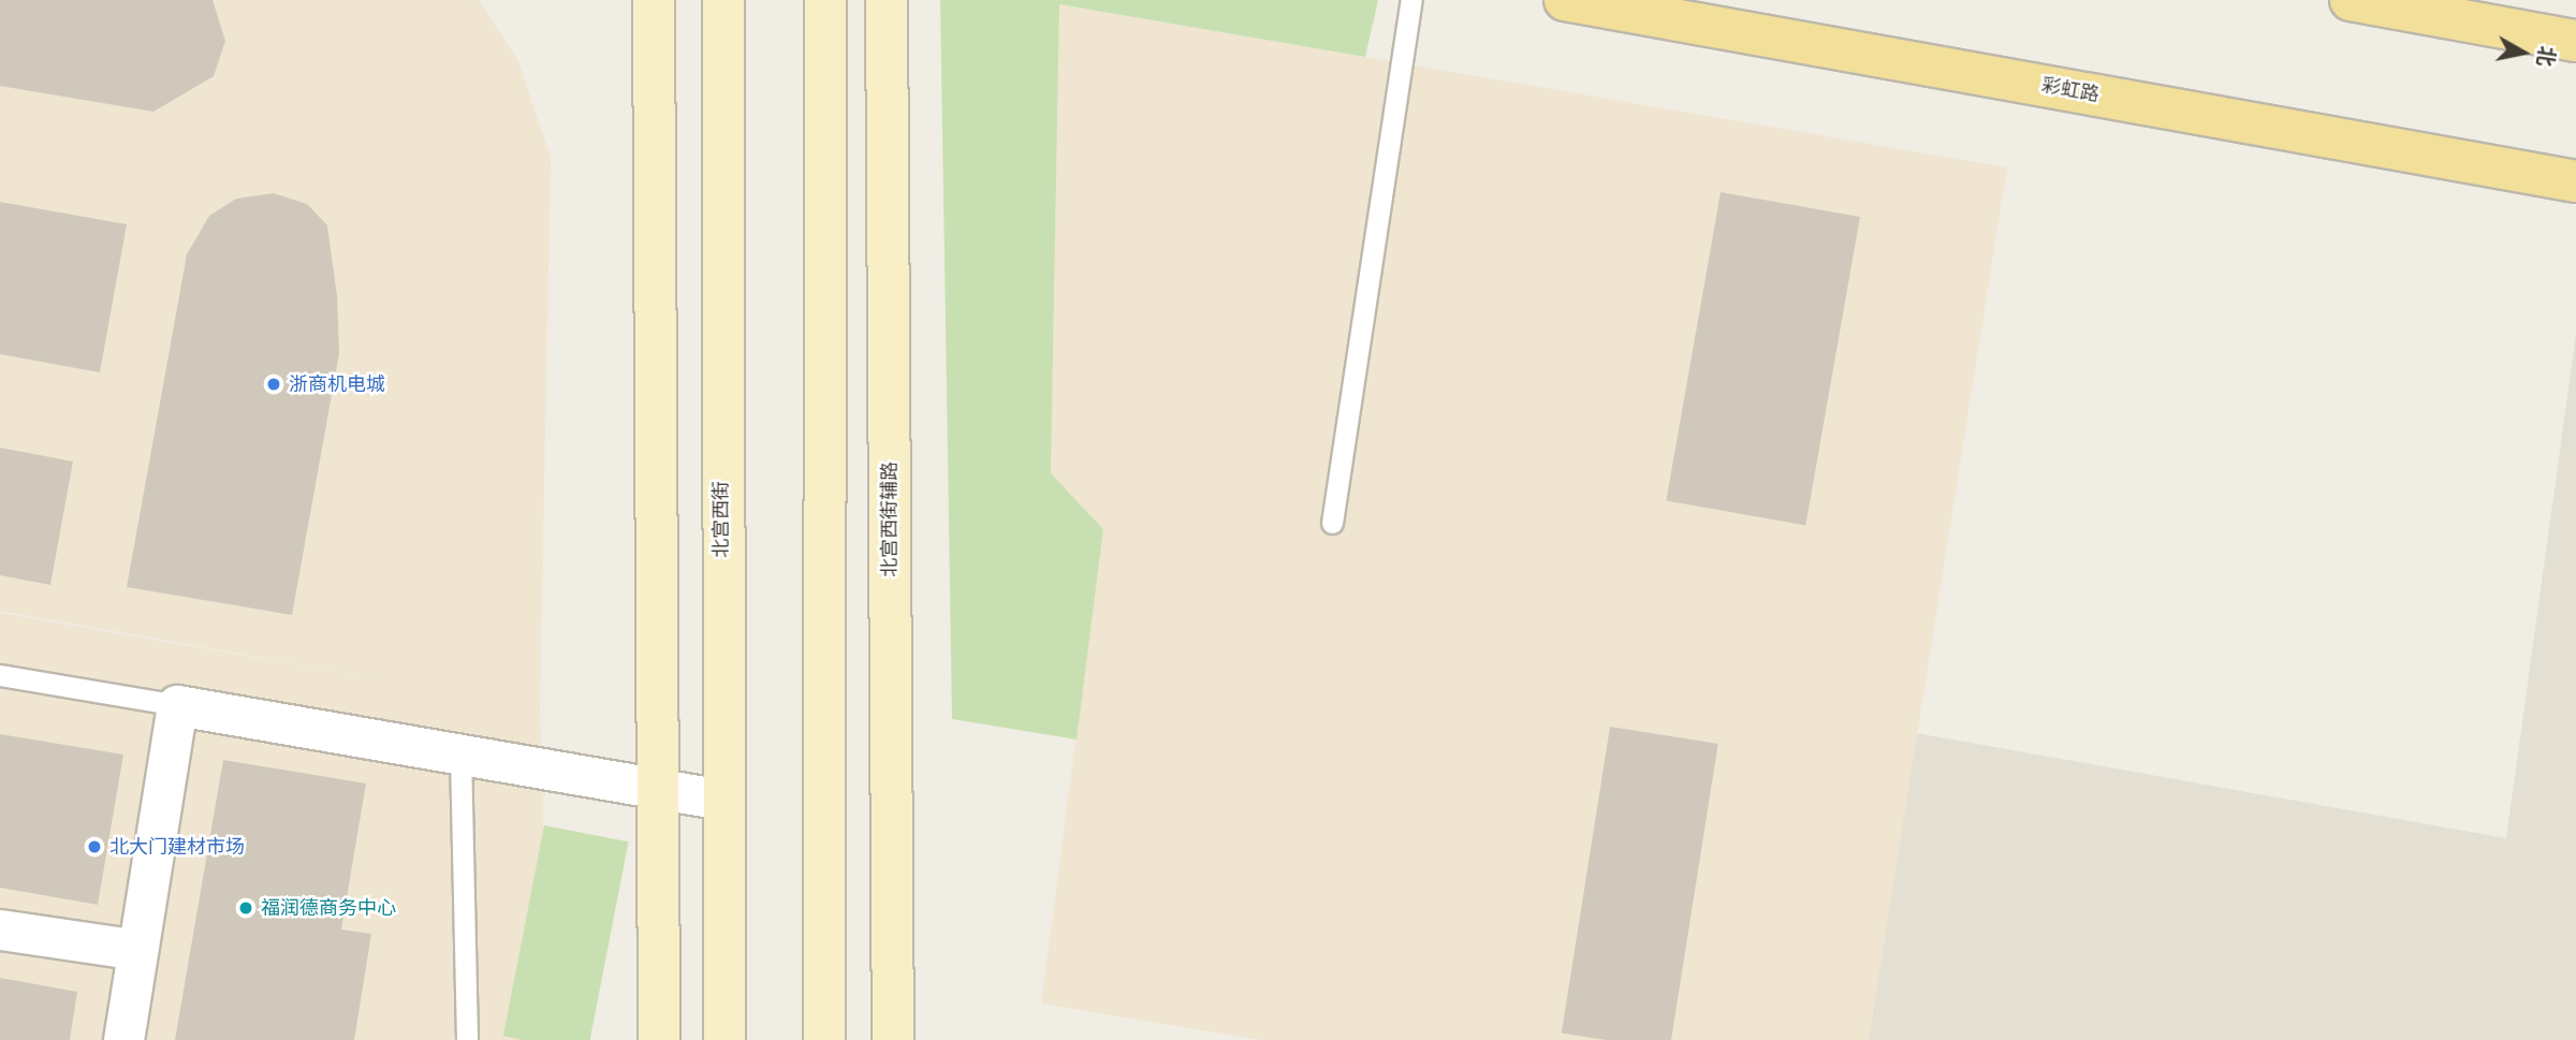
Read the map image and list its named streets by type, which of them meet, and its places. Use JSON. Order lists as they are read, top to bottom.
{
  "streets": {
    "main road": ["彩虹路"],
    "street": ["北宫西街", "北宫西街辅路"]
  },
  "places": ["浙商机电城", "北大门建材市场", "福润德商务中心"],
  "north": "right"
}
